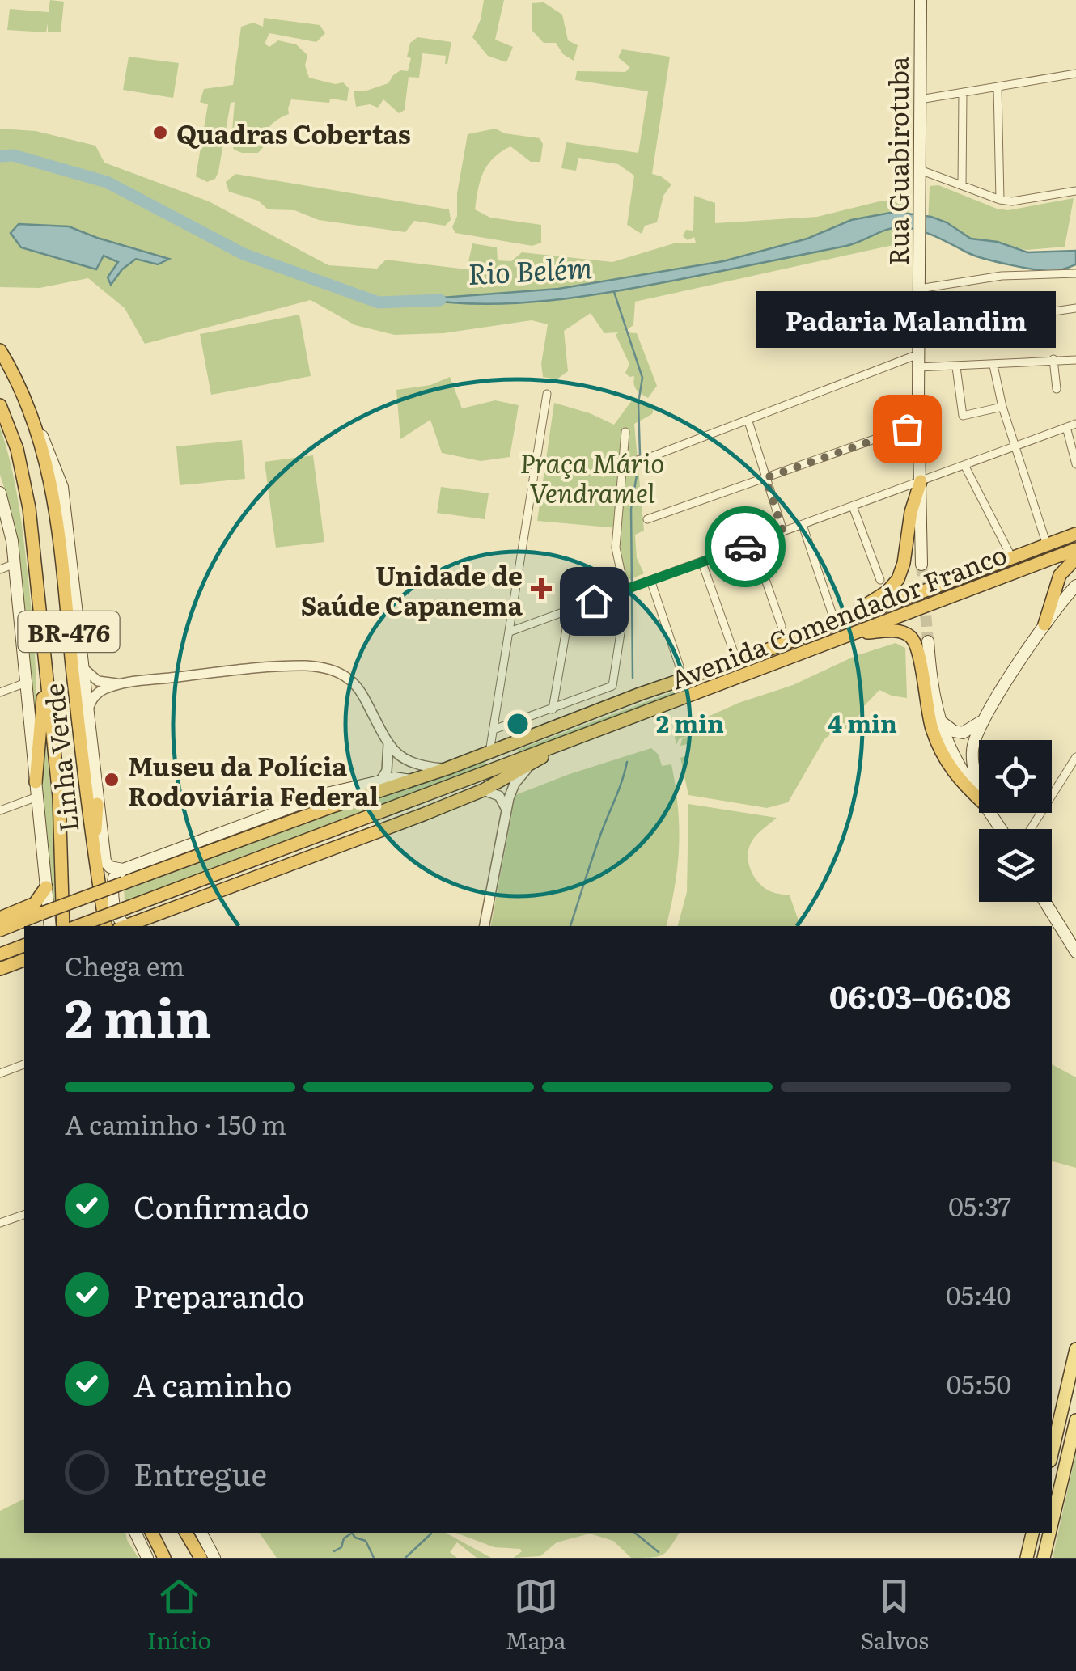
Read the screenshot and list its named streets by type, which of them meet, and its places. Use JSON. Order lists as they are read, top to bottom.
{
  "streets": {
    "highway": ["Avenida Comendador Franco", "BR-476", "Linha Verde"],
    "main road": ["Rua Guabirotuba"]
  },
  "water": ["Rio Belém"],
  "parks": ["Praça Mário Vendramel"],
  "places": {
    "other": ["Quadras Cobertas", "Padaria Malandim", "Museu da Polícia Rodoviária Federal"],
    "health": ["Unidade de Saúde Capanema"]
  },
  "page": {
    "bubble": "Padaria Malandim",
    "heading": ["2 min", "Chega em", "06:03–06:08"],
    "bar": "A caminho · 150 m",
    "list": [
      ["Confirmado", "05:37"],
      ["Preparando", "05:40"],
      ["A caminho", "05:50"],
      "Entregue"
    ],
    "tabs": ["Início", "Mapa", "Salvos"]
  },
  "rings": ["2 min", "4 min"]
}
